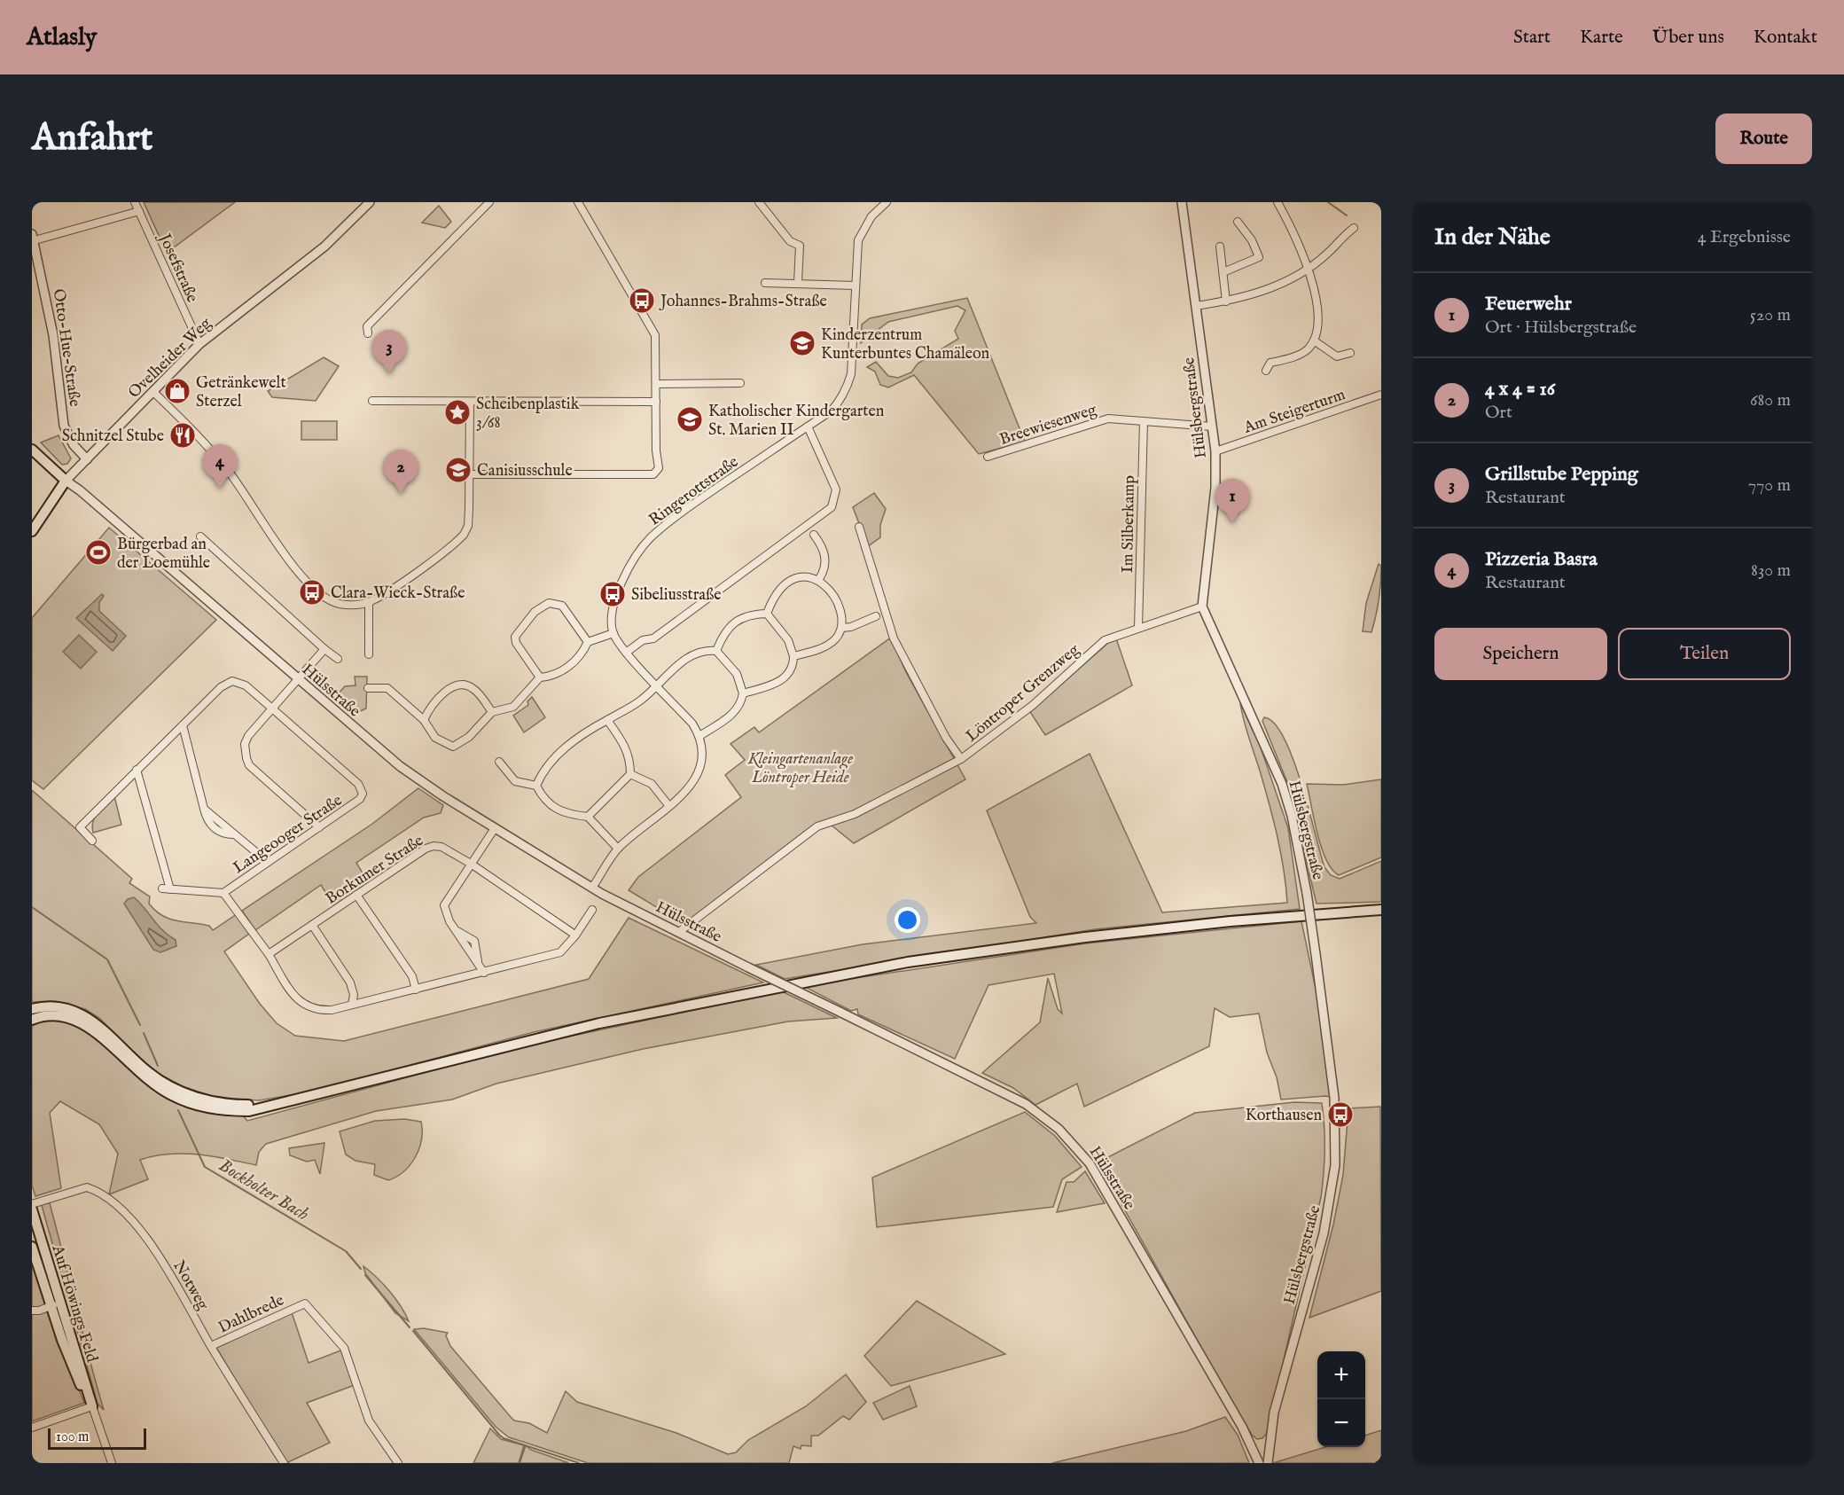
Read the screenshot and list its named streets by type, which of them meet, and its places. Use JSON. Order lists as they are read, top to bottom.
{
  "streets": {
    "main road": ["Ovelheider Weg", "Hülsstraße", "Auf Höwings Feld"],
    "street": [
      "Josefstraße",
      "Otto-Hue-Straße",
      "Hülsbergstraße",
      "Am Steigerturm",
      "Breewiesenweg",
      "Ringerottstraße",
      "Im Silberkamp",
      "Löntroper Grenzweg",
      "Langeooger Straße",
      "Borkumer Straße",
      "Notweg",
      "Dahlbrede"
    ]
  },
  "crossings": [
    ["Josefstraße", "Ovelheider Weg"],
    ["Otto-Hue-Straße", "Ovelheider Weg"],
    ["Ovelheider Weg", "Hülsstraße"],
    ["Hülsbergstraße", "Am Steigerturm"],
    ["Hülsbergstraße", "Breewiesenweg"],
    ["Hülsbergstraße", "Löntroper Grenzweg"],
    ["Breewiesenweg", "Im Silberkamp"],
    ["Im Silberkamp", "Löntroper Grenzweg"],
    ["Hülsstraße", "Löntroper Grenzweg"],
    ["Notweg", "Dahlbrede"]
  ],
  "water": ["Bockholter Bach"],
  "parks": ["Kleingartenanlage Löntroper Heide"],
  "places": {
    "bus stop": [
      "Johannes-Brahms-Straße",
      "Clara-Wieck-Straße",
      "Sibeliusstraße",
      "Korthausen"
    ],
    "school or university": ["Kinderzentrum Kunterbuntes Chamäleon", "Katholischer Kindergarten St. Marien II", "Canisiusschule"],
    "shop": ["Getränkewelt Sterzel"],
    "place": ["Scheibenplastik 3/68"],
    "restaurant": ["Schnitzel Stube"],
    "sports": ["Bürgerbad an der Loemühle"]
  },
  "scale_bar": "100 m",
  "page": {
    "header": "Atlasly",
    "nav": [
      "Start",
      "Karte",
      "Über uns",
      "Kontakt"
    ],
    "buttons": [
      "Route",
      ["Speichern", "Teilen"]
    ],
    "title": "Anfahrt",
    "heading": ["In der Nähe", "4 Ergebnisse"],
    "list": [
      {
        "mark": "1",
        "name": "Feuerwehr",
        "note": "Ort · Hülsbergstraße",
        "value": "520 m"
      },
      {
        "mark": "2",
        "name": "4 x 4 = 16",
        "note": "Ort",
        "value": "680 m"
      },
      {
        "mark": "3",
        "name": "Grillstube Pepping",
        "note": "Restaurant",
        "value": "770 m"
      },
      {
        "mark": "4",
        "name": "Pizzeria Basra",
        "note": "Restaurant",
        "value": "830 m"
      }
    ],
    "pins": [
      "3",
      "4",
      "2",
      "1"
    ],
    "map_buttons": ["+", "−"],
    "scale": "100 m"
  }
}
